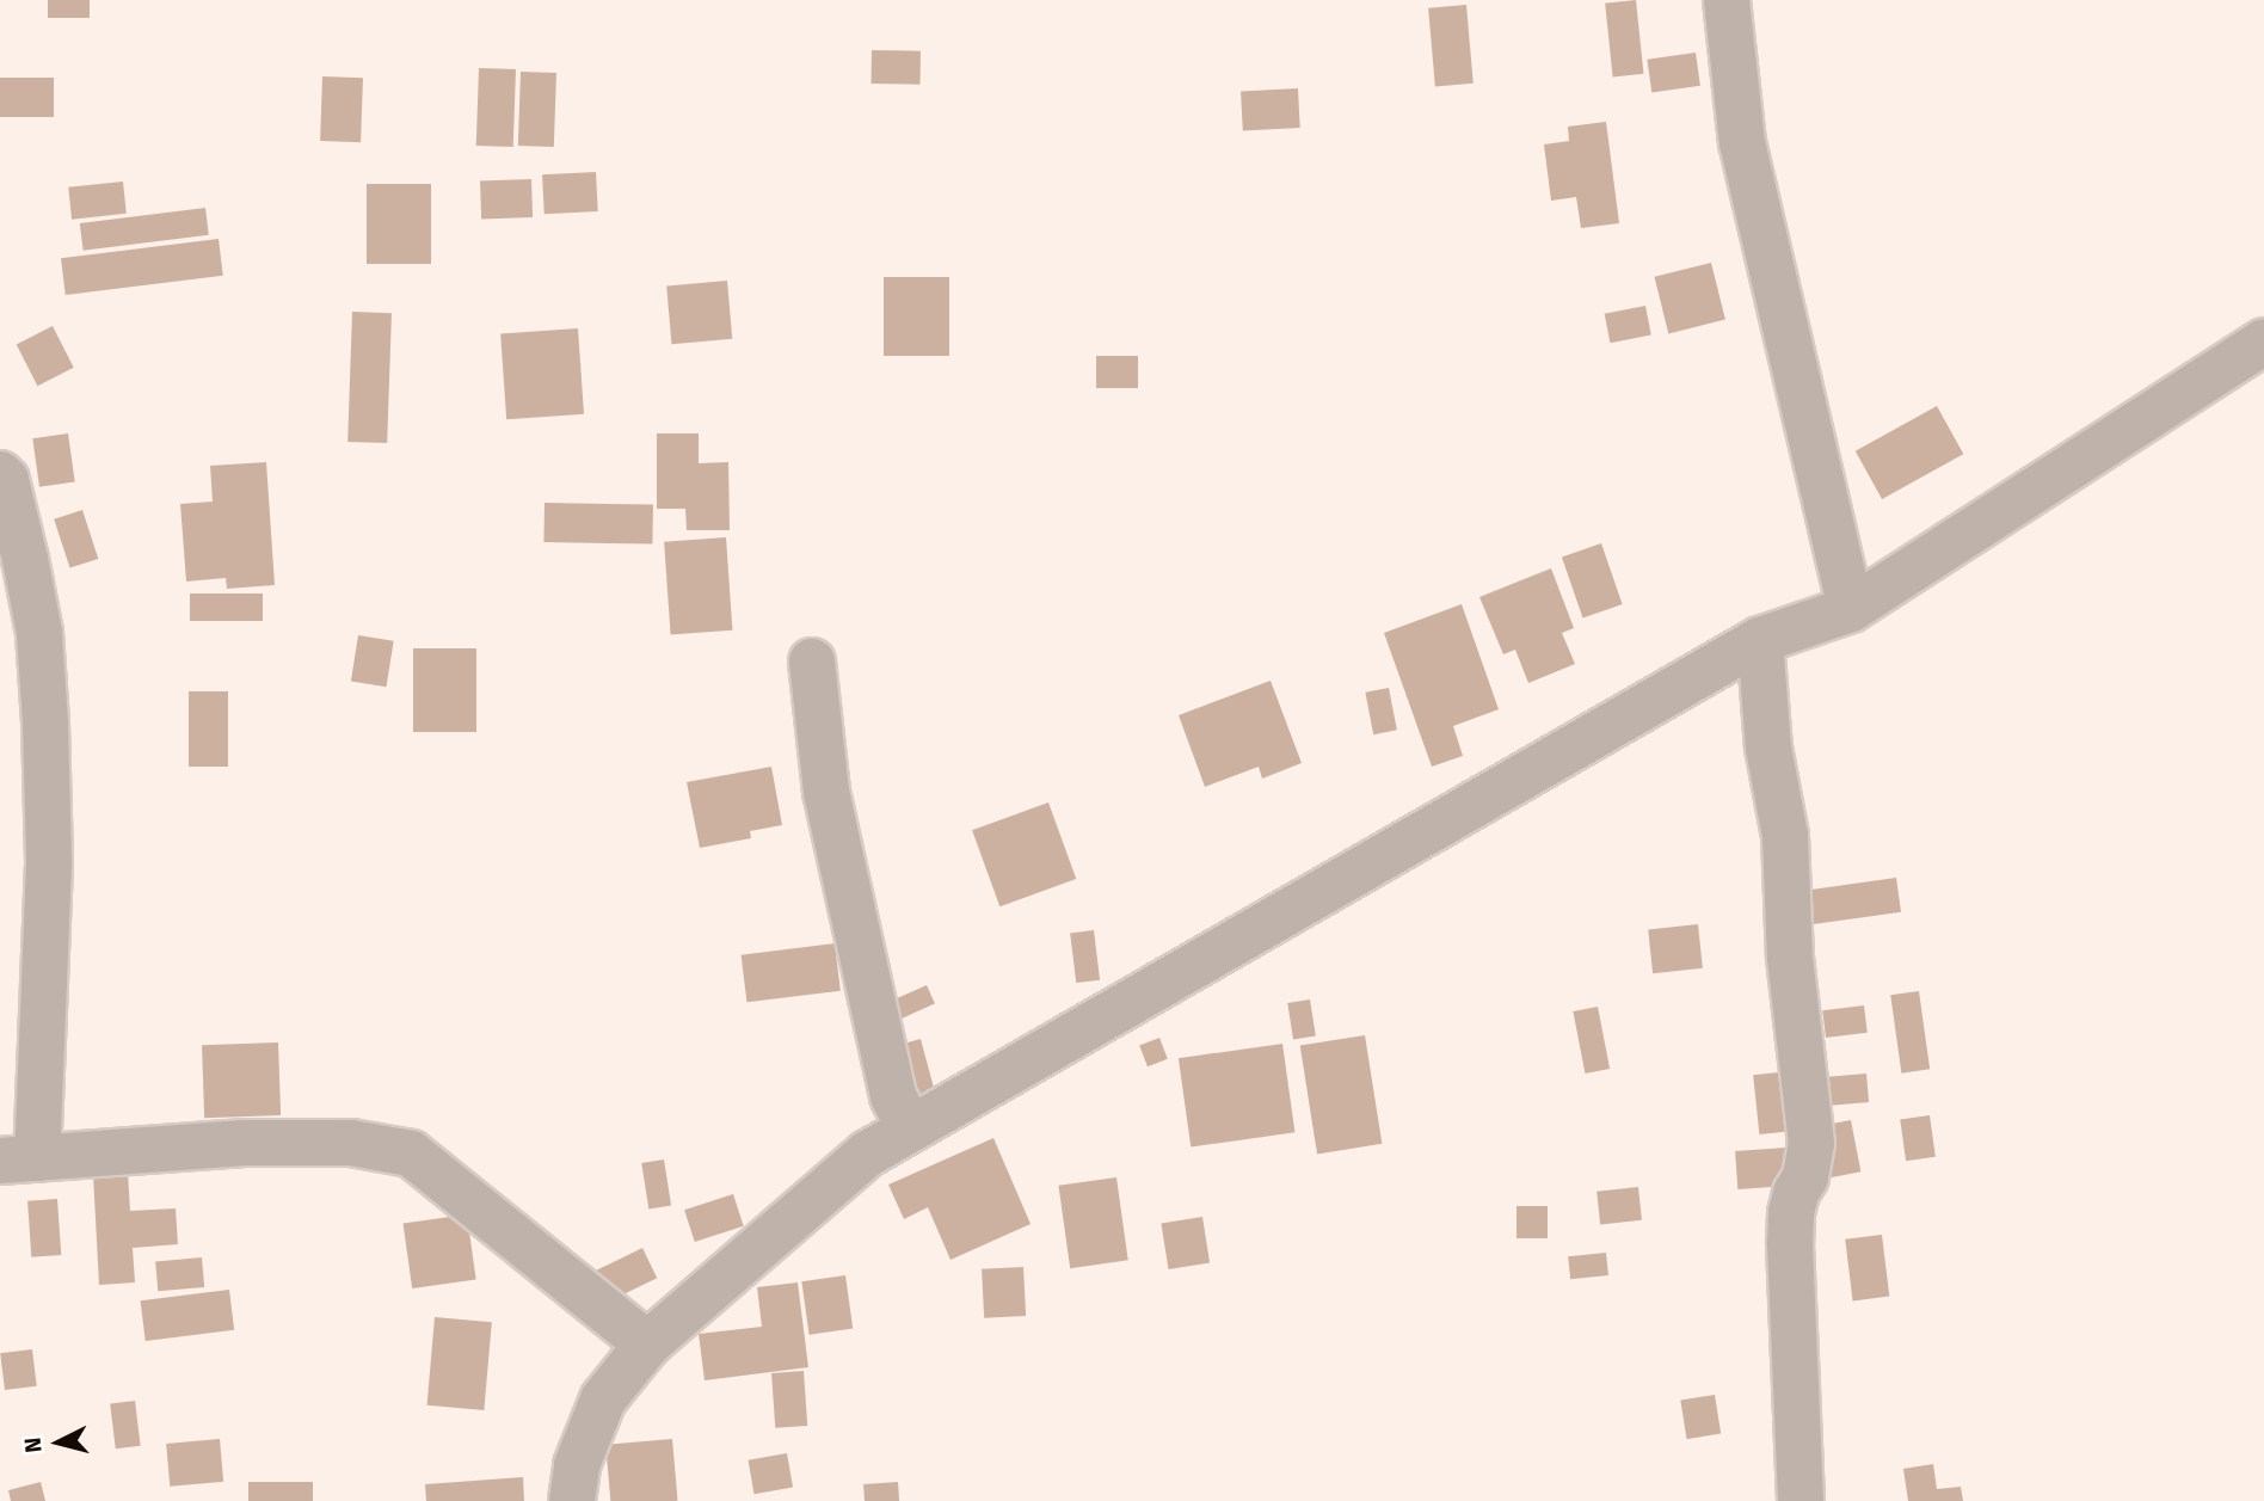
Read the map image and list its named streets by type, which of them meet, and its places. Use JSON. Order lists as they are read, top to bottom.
{
  "north": "left"
}
